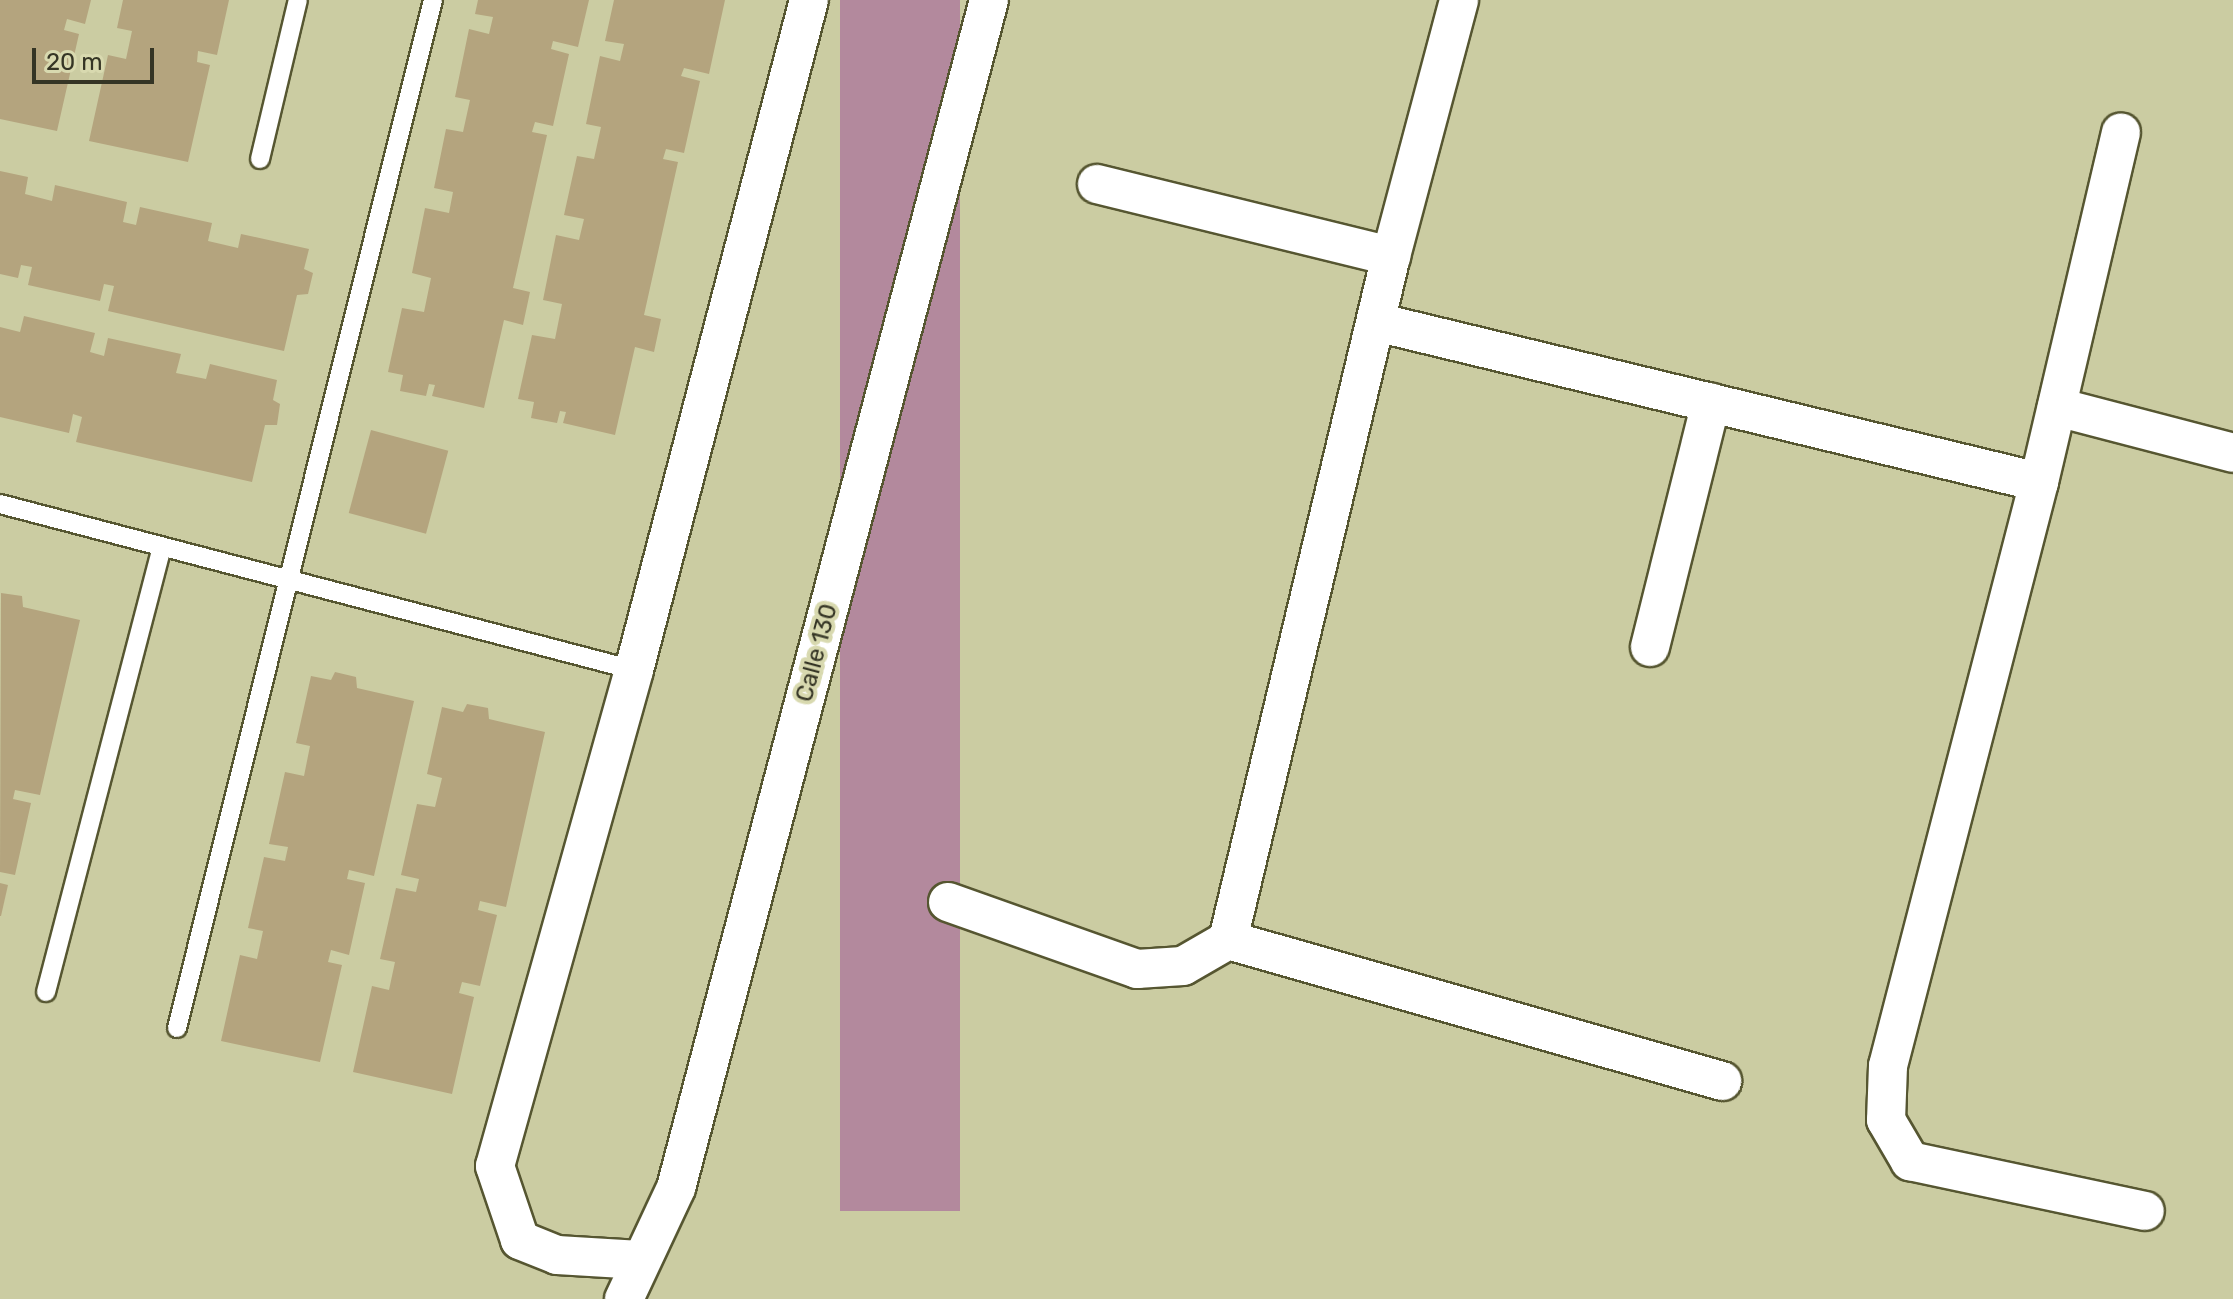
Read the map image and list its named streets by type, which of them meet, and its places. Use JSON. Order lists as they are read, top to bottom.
{
  "streets": {
    "street": ["Calle 130"]
  },
  "scale_bar": "20 m"
}
